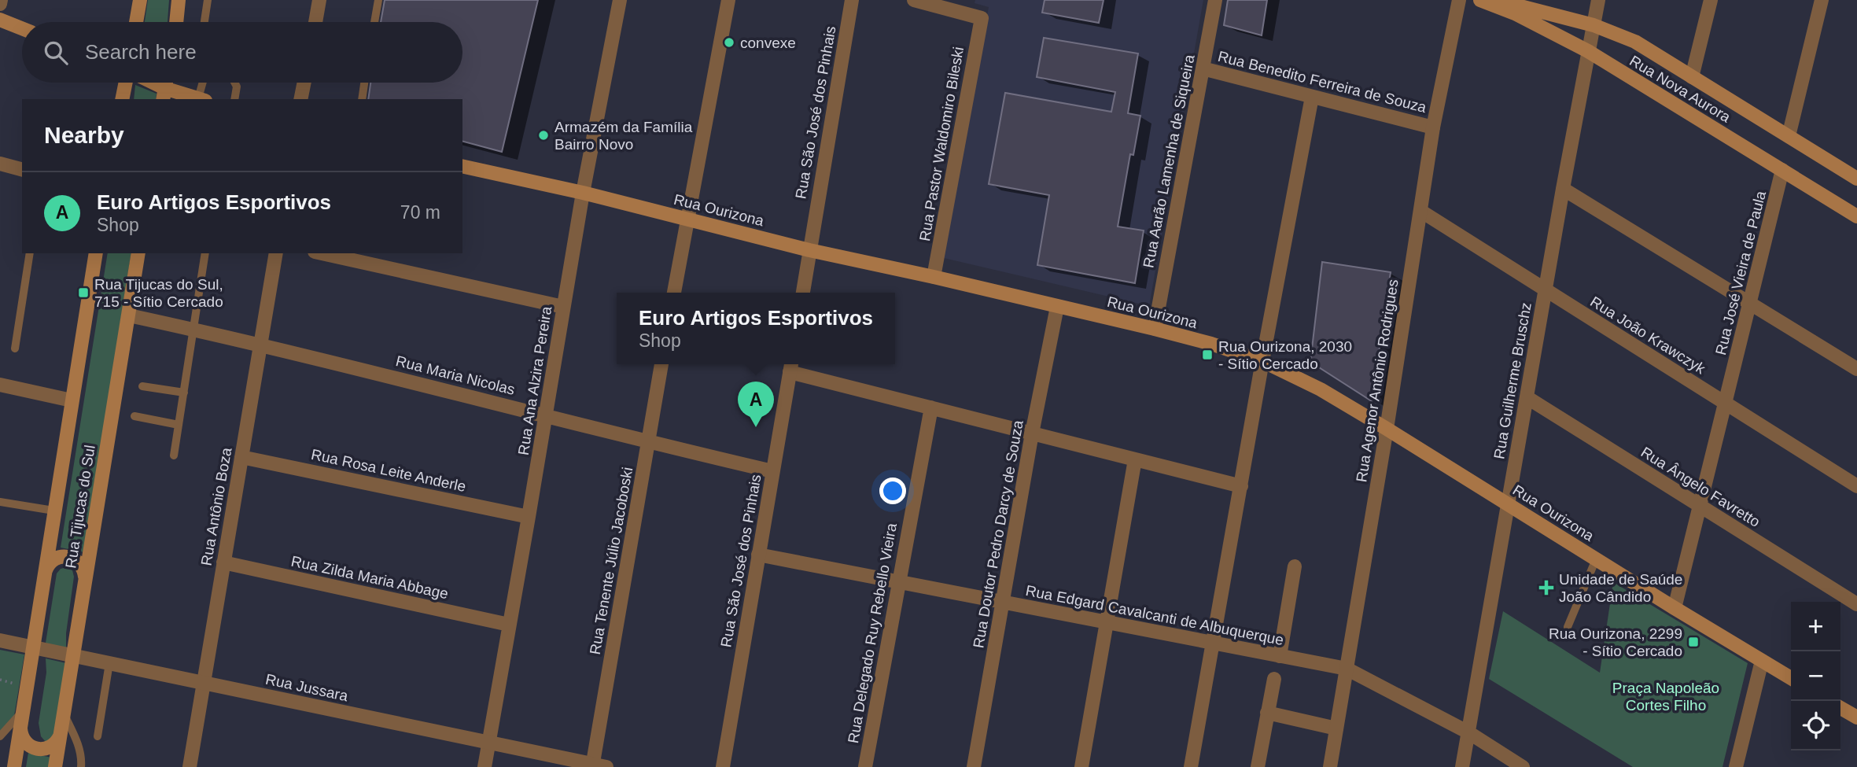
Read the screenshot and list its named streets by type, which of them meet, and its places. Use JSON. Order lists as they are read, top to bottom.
{
  "streets": {
    "main road": ["Rua Nova Aurora", "Rua Ourizona", "Rua Tijucas do Sul"],
    "street": [
      "Rua Benedito Ferreira de Souza",
      "Rua São José dos Pinhais",
      "Rua Pastor Waldomiro Bileski",
      "Rua Aarão Lamenha de Siqueira",
      "Rua José Vieira de Paula",
      "Rua João Krawczyk",
      "Rua Maria Nicolas",
      "Rua Ana Alzira Pereira",
      "Rua Agenor Antônio Rodrigues",
      "Rua Guilherme Bruschz",
      "Rua Rosa Leite Anderle",
      "Rua Ângelo Favretto",
      "Rua Antônio Boza",
      "Rua Doutor Pedro Darcy de Souza",
      "Rua Tenente Júlio Jacoboski",
      "Rua Zilda Maria Abbage",
      "Rua Edgard Cavalcanti de Albuquerque",
      "Rua Delegado Ruy Rebello Vieira",
      "Rua Jussara"
    ]
  },
  "crossings": [
    ["Rua Benedito Ferreira de Souza", "Rua Aarão Lamenha de Siqueira"],
    ["Rua Benedito Ferreira de Souza", "Rua Agenor Antônio Rodrigues"],
    ["Rua Nova Aurora", "Rua José Vieira de Paula"],
    ["Rua Nova Aurora", "Rua Guilherme Bruschz"],
    ["Rua São José dos Pinhais", "Rua Ourizona"],
    ["Rua São José dos Pinhais", "Rua Maria Nicolas"],
    ["Rua São José dos Pinhais", "Rua Edgard Cavalcanti de Albuquerque"],
    ["Rua Pastor Waldomiro Bileski", "Rua Ourizona"],
    ["Rua Aarão Lamenha de Siqueira", "Rua Ourizona"],
    ["Rua Ourizona", "Rua José Vieira de Paula"],
    ["Rua Ourizona", "Rua Ana Alzira Pereira"],
    ["Rua Ourizona", "Rua Agenor Antônio Rodrigues"],
    ["Rua Ourizona", "Rua Guilherme Bruschz"],
    ["Rua Ourizona", "Rua Doutor Pedro Darcy de Souza"],
    ["Rua José Vieira de Paula", "Rua João Krawczyk"],
    ["Rua José Vieira de Paula", "Rua Ângelo Favretto"],
    ["Rua João Krawczyk", "Rua Agenor Antônio Rodrigues"],
    ["Rua João Krawczyk", "Rua Guilherme Bruschz"],
    ["Rua Maria Nicolas", "Rua Ana Alzira Pereira"],
    ["Rua Maria Nicolas", "Rua Tijucas do Sul"],
    ["Rua Maria Nicolas", "Rua Antônio Boza"],
    ["Rua Maria Nicolas", "Rua Tenente Júlio Jacoboski"],
    ["Rua Ana Alzira Pereira", "Rua Rosa Leite Anderle"],
    ["Rua Ana Alzira Pereira", "Rua Zilda Maria Abbage"],
    ["Rua Ana Alzira Pereira", "Rua Jussara"],
    ["Rua Agenor Antônio Rodrigues", "Rua Edgard Cavalcanti de Albuquerque"],
    ["Rua Guilherme Bruschz", "Rua Ângelo Favretto"],
    ["Rua Guilherme Bruschz", "Rua Edgard Cavalcanti de Albuquerque"],
    ["Rua Rosa Leite Anderle", "Rua Antônio Boza"],
    ["Rua Tijucas do Sul", "Rua Jussara"],
    ["Rua Antônio Boza", "Rua Zilda Maria Abbage"],
    ["Rua Antônio Boza", "Rua Jussara"],
    ["Rua Doutor Pedro Darcy de Souza", "Rua Edgard Cavalcanti de Albuquerque"],
    ["Rua Tenente Júlio Jacoboski", "Rua Jussara"],
    ["Rua Edgard Cavalcanti de Albuquerque", "Rua Delegado Ruy Rebello Vieira"]
  ],
  "parks": ["Praça Napoleão Cortes Filho"],
  "places": {
    "other": ["convexe", "Armazém da Família Bairro Novo"],
    "transit": ["Rua Tijucas do Sul, 715 - Sítio Cercado", "Rua Ourizona, 2030 - Sítio Cercado", "Rua Ourizona, 2299 - Sítio Cercado"],
    "health": ["Unidade de Saúde João Cândido"]
  },
  "page": {
    "search": "Search here",
    "heading": "Nearby",
    "list": [
      {
        "mark": "A",
        "name": "Euro Artigos Esportivos",
        "note": "Shop",
        "value": "70 m"
      }
    ],
    "popup": ["Euro Artigos Esportivos", "Shop"],
    "pins": "A",
    "map_buttons": ["+", "−"]
  }
}
